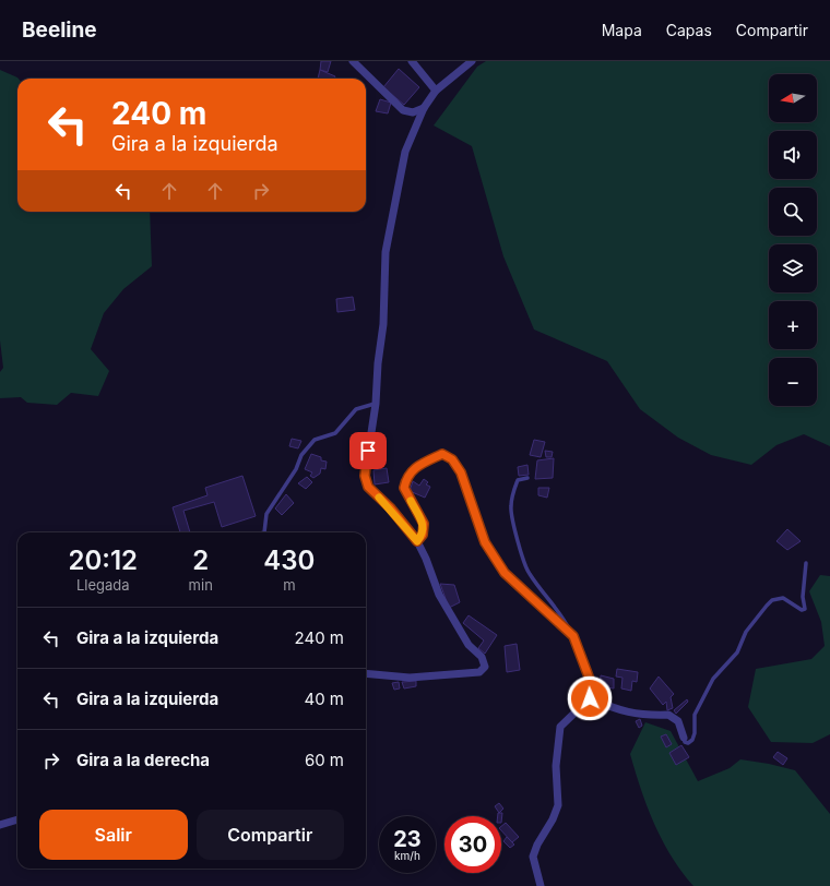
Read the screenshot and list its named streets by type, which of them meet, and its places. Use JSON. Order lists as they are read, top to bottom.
{
  "north": "left",
  "page": {
    "header": "Beeline",
    "nav": ["Mapa", "Capas", "Compartir"],
    "map_buttons": ["+", "−"],
    "turn": ["240 m", "Gira a la izquierda"],
    "eta": [
      "20:12",
      "Llegada",
      "2",
      "min",
      "430",
      "m"
    ],
    "list": [
      {
        "name": "Gira a la izquierda",
        "value": "240 m"
      },
      {
        "name": "Gira a la izquierda",
        "value": "40 m"
      },
      {
        "name": "Gira a la derecha",
        "value": "60 m"
      }
    ],
    "buttons": ["Salir", "Compartir"],
    "speed": "23 km/h",
    "limit": "30"
  }
}
